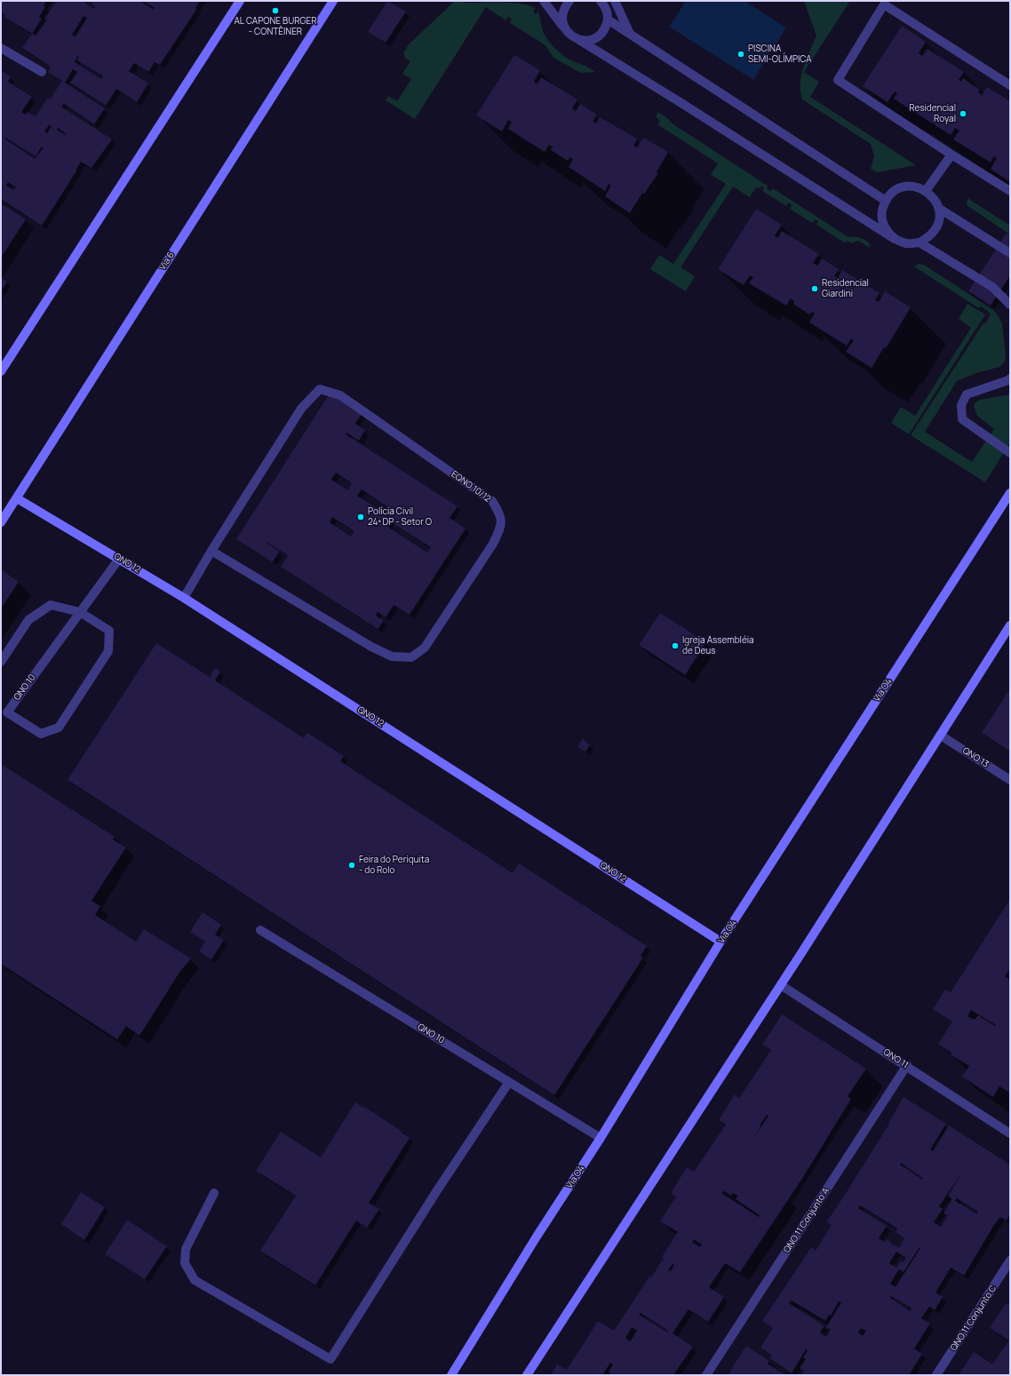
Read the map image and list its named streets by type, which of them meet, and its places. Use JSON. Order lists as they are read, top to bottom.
{
  "streets": {
    "main road": ["Via 6", "QNO 12", "Via O4"],
    "street": [
      "EQNO 10/12",
      "QNO 10",
      "QNO 13",
      "QNO 11",
      "QNO 11 Conjunto A",
      "QNO 11 Conjunto C"
    ]
  },
  "crossings": [
    ["Via 6", "QNO 12"],
    ["QNO 12", "QNO 10"],
    ["QNO 12", "Via O4"],
    ["QNO 10", "Via O4"],
    ["QNO 11", "QNO 11 Conjunto A"]
  ],
  "places": [
    "AL CAPONE BURGER - CONTÊINER",
    "PISCINA SEMI-OLÍMPICA",
    "Residencial Royal",
    "Residencial Giardini",
    "Polícia Civil 24ª DP - Setor O",
    "Igreja Assembléia de Deus",
    "Feira do Periquita - do Rolo"
  ]
}
